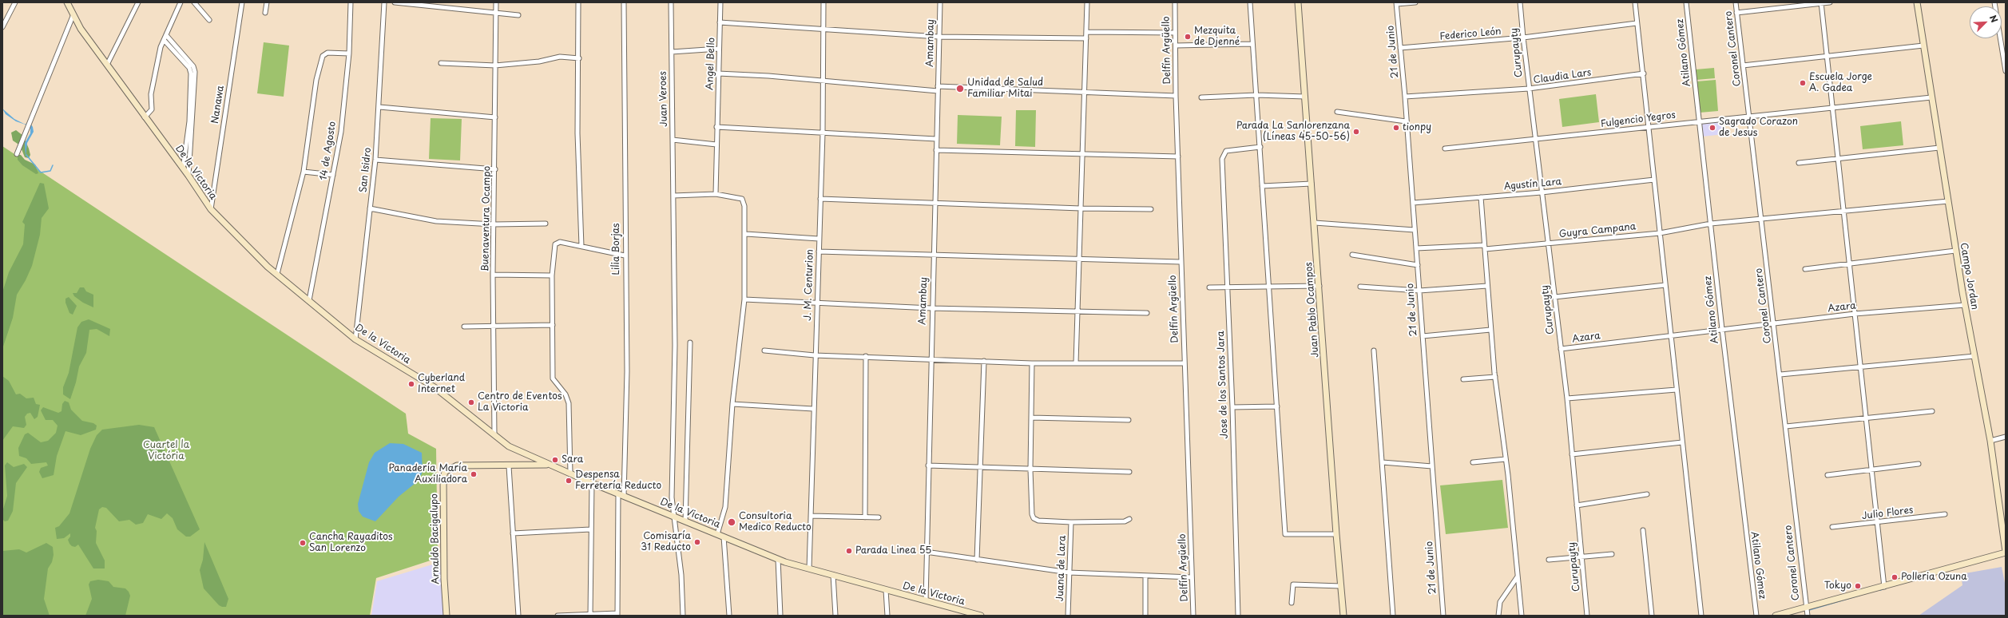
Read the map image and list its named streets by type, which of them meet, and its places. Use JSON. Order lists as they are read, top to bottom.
{
  "streets": {
    "street": [
      "Federico León",
      "Amambay",
      "Coronel Cantero",
      "Delfín Argüello",
      "21 de Junio",
      "Curupayty",
      "Atilano Gómez",
      "Angel Bello",
      "Claudia Lars",
      "Juan Veroes",
      "Nanawa",
      "Fulgencio Yegros",
      "14 de Agosto",
      "San Isidro",
      "De la Victoria",
      "Agustín Lara",
      "Buenaventura Ocampo",
      "Guyra Campana",
      "Lilia Borjas",
      "Campo Jordan",
      "J. M. Centurion",
      "Azara",
      "Juan Pablo Ocampos",
      "Jose de los Santos Jara",
      "Julio Flores",
      "Arnaldo Bacigalupo",
      "Juana de Lara"
    ]
  },
  "crossings": [
    ["Federico León", "21 de Junio"],
    ["Federico León", "Curupayty"],
    ["Amambay", "De la Victoria"],
    ["Coronel Cantero", "Fulgencio Yegros"],
    ["Coronel Cantero", "Guyra Campana"],
    ["Coronel Cantero", "Azara"],
    ["21 de Junio", "Claudia Lars"],
    ["21 de Junio", "Agustín Lara"],
    ["21 de Junio", "Guyra Campana"],
    ["Curupayty", "Claudia Lars"],
    ["Curupayty", "Fulgencio Yegros"],
    ["Curupayty", "Agustín Lara"],
    ["Curupayty", "Guyra Campana"],
    ["Curupayty", "Azara"],
    ["Atilano Gómez", "Fulgencio Yegros"],
    ["Atilano Gómez", "Guyra Campana"],
    ["Atilano Gómez", "Azara"],
    ["Juan Veroes", "De la Victoria"],
    ["Nanawa", "De la Victoria"],
    ["Fulgencio Yegros", "Campo Jordan"],
    ["14 de Agosto", "De la Victoria"],
    ["San Isidro", "De la Victoria"],
    ["De la Victoria", "Buenaventura Ocampo"],
    ["De la Victoria", "Lilia Borjas"],
    ["De la Victoria", "J. M. Centurion"],
    ["De la Victoria", "Arnaldo Bacigalupo"],
    ["Guyra Campana", "Campo Jordan"],
    ["Campo Jordan", "Azara"]
  ],
  "parks": ["Cuartel la Victória"],
  "places": [
    "Mezquita de Djenné",
    "Escuela Jorge A. Gadea",
    "Unidad de Salud Familiar Mitai",
    "tionpy",
    "Sagrado Corazon de Jesus",
    "Parada La Sanlorenzana (Líneas 45-50-56)",
    "Cyberland Internet",
    "Centro de Eventos La Victoria",
    "Sara",
    "Panadería María Auxiliadora",
    "Despensa Ferretería Reducto",
    "Consultoria Medico Reducto",
    "Comisaría 31 Reducto",
    "Cancha Rayaditos San Lorenzo",
    "Parada Linea 55",
    "Polleria Ozuna",
    "Tokyo"
  ],
  "north": "top right"
}
